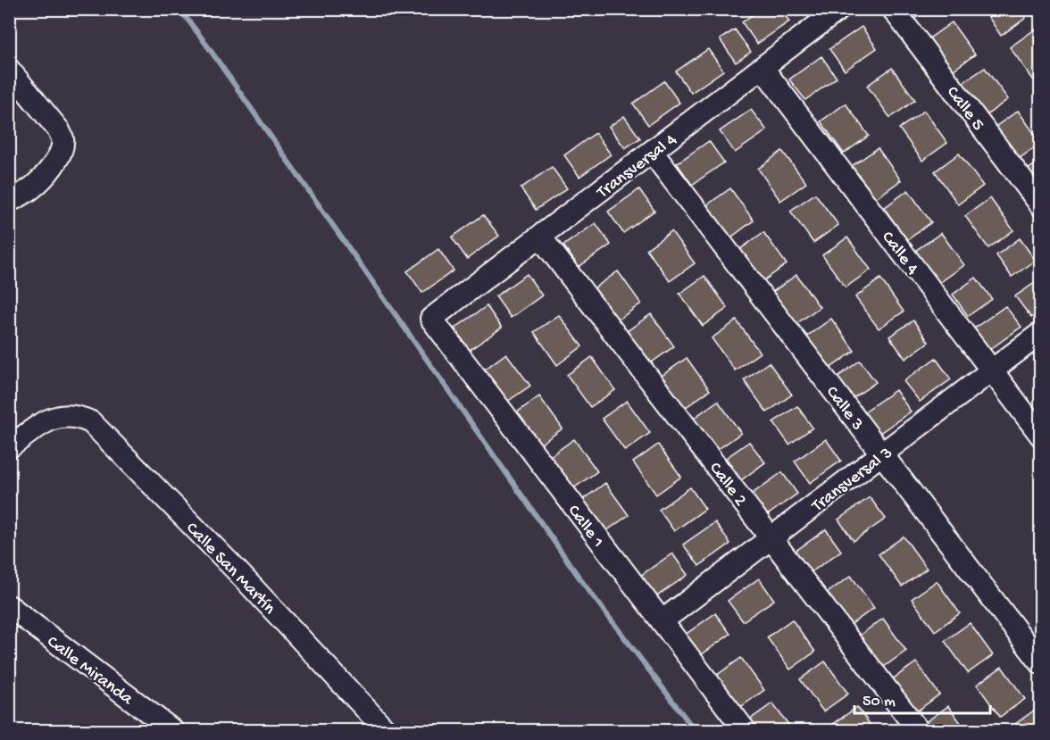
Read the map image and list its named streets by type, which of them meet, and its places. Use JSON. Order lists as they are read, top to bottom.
{
  "streets": {
    "street": [
      "Calle 5",
      "Transversal 4",
      "Calle 4",
      "Calle 3",
      "Transversal 3",
      "Calle 2",
      "Calle 1",
      "Calle San Martín",
      "Calle Miranda"
    ]
  },
  "crossings": [
    ["Transversal 4", "Calle 4"],
    ["Transversal 4", "Calle 3"],
    ["Transversal 4", "Calle 2"],
    ["Transversal 4", "Calle 1"],
    ["Calle 4", "Transversal 3"],
    ["Calle 3", "Transversal 3"],
    ["Transversal 3", "Calle 2"],
    ["Transversal 3", "Calle 1"]
  ],
  "scale_bar": "50 m"
}
